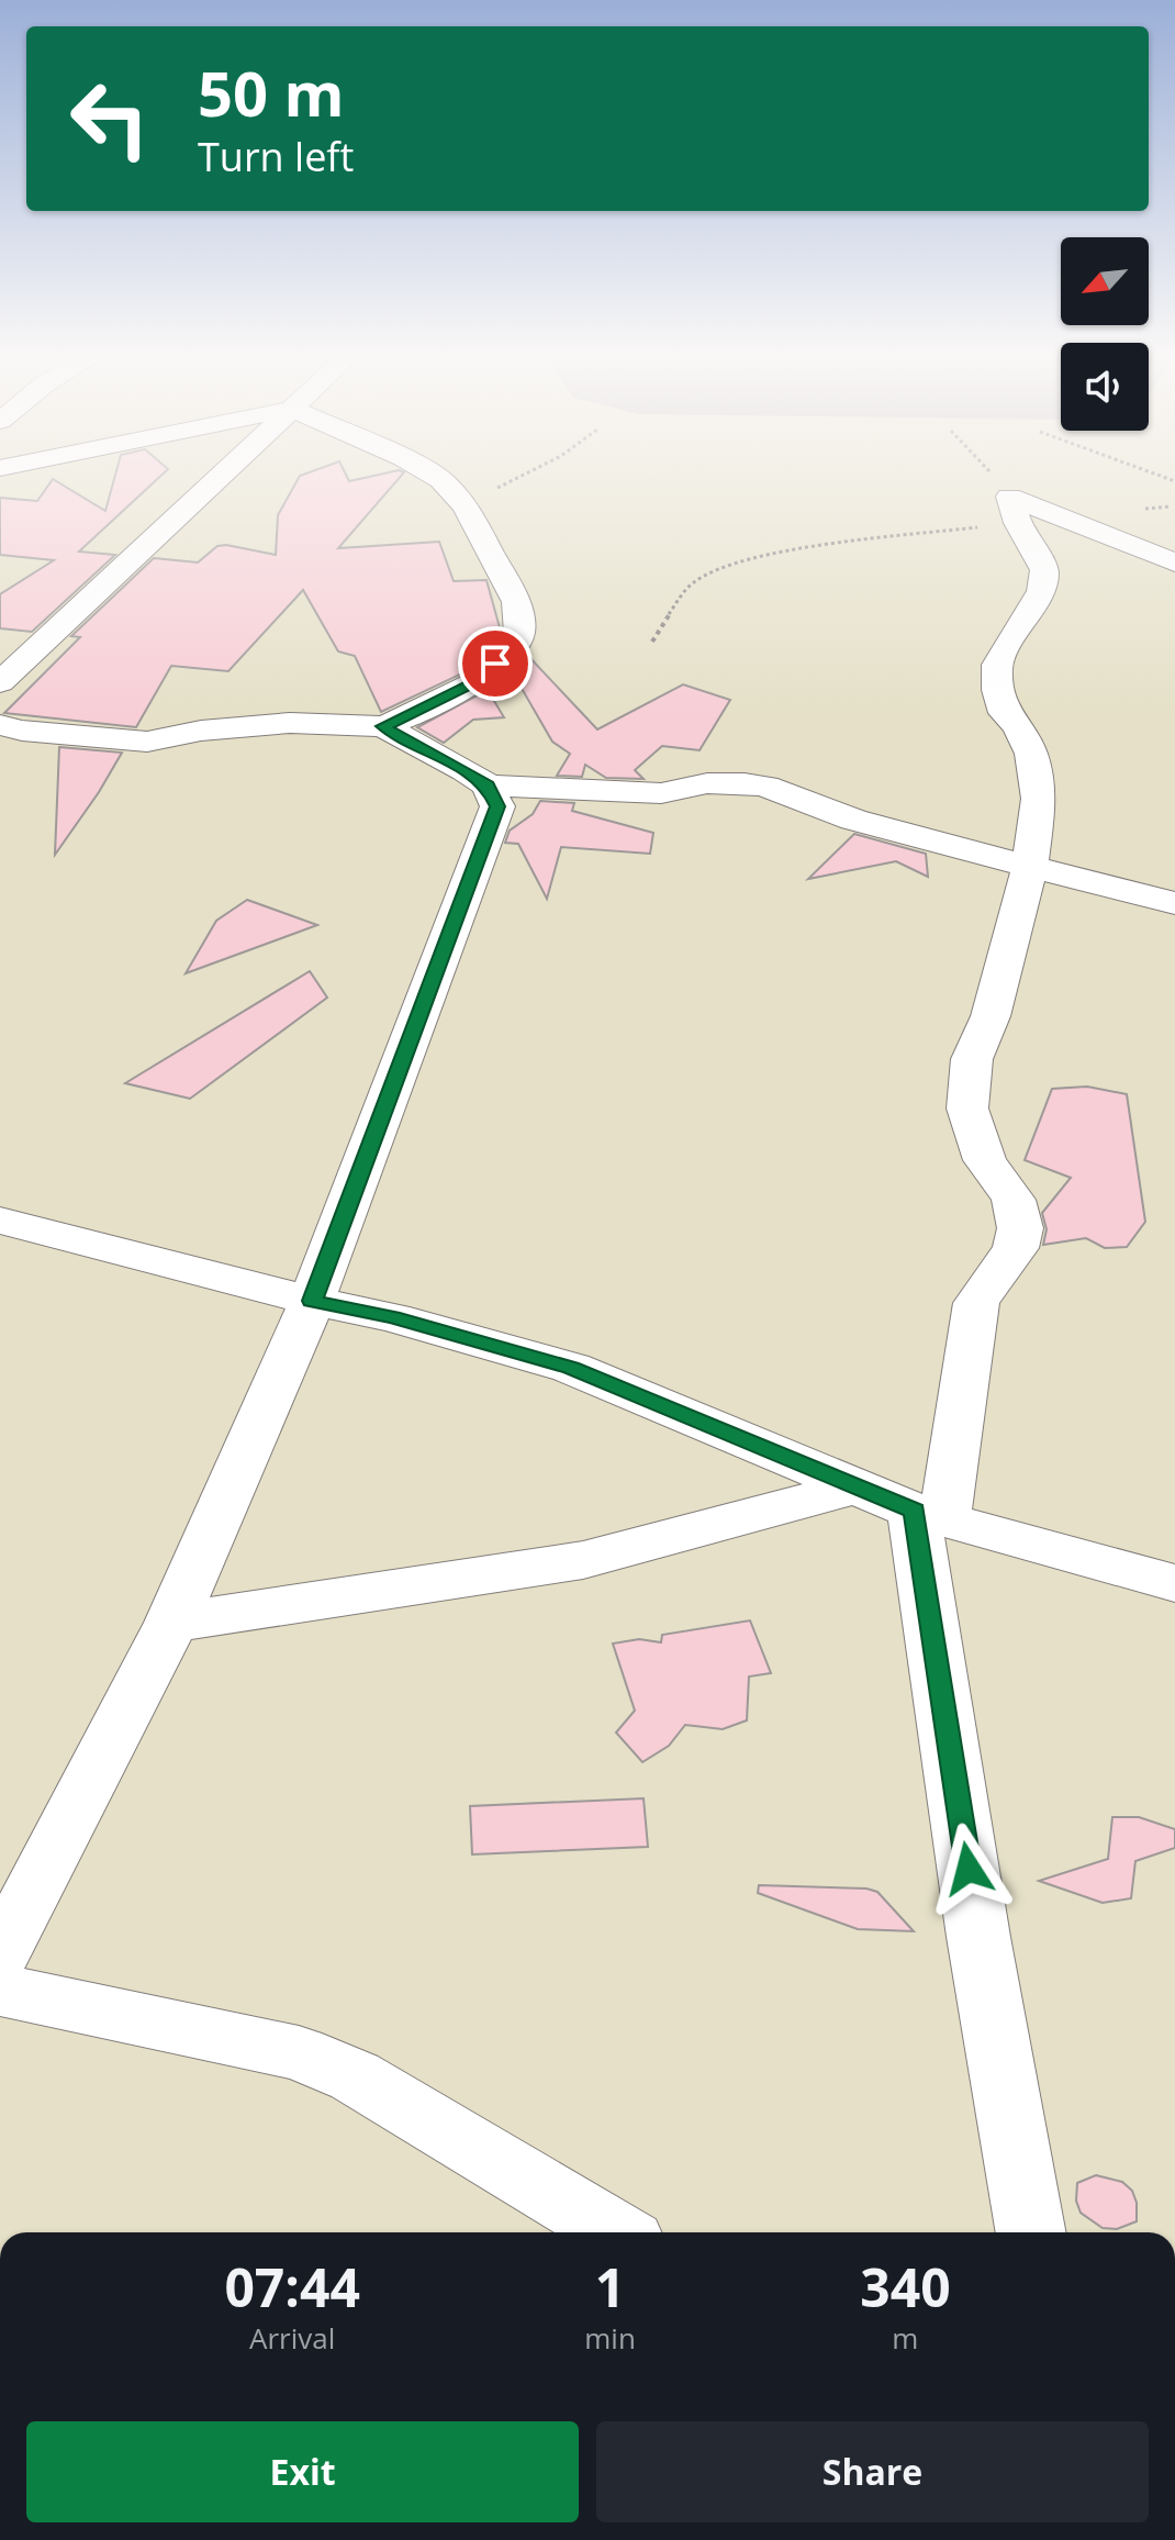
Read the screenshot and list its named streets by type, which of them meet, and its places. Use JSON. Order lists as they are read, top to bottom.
{
  "north": "bottom left",
  "page": {
    "turn": ["50 m", "Turn left"],
    "eta": [
      "07:44",
      "Arrival",
      "1",
      "min",
      "340",
      "m"
    ],
    "buttons": ["Exit", "Share"]
  }
}
